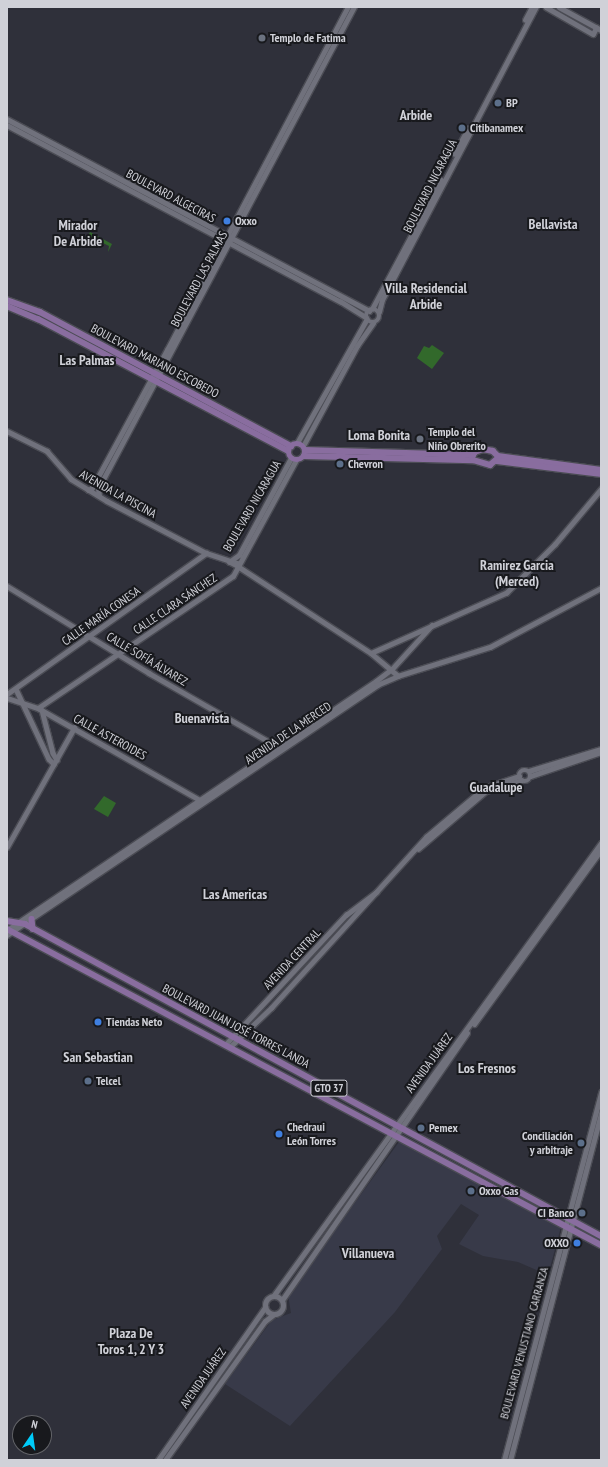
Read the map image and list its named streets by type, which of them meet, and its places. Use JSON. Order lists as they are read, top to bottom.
{
  "streets": {
    "main road": [
      "BOULEVARD MARIANO ESCOBEDO",
      "BOULEVARD JUAN JOSÉ TORRES LANDA",
      "AVENIDA JUÁREZ",
      "GTO 37",
      "BOULEVARD VENUSTIANO CARRANZA"
    ],
    "street": [
      "BOULEVARD NICARAGUA",
      "BOULEVARD ALGECIRAS",
      "BOULEVARD LAS PALMAS",
      "AVENIDA LA PISCINA",
      "CALLE CLARA SÁNCHEZ",
      "CALLE MARÍA CONESA",
      "CALLE SOFÍA ÁLVAREZ",
      "AVENIDA DE LA MERCED",
      "CALLE ASTEROIDES",
      "AVENIDA CENTRAL"
    ]
  },
  "crossings": [
    ["BOULEVARD NICARAGUA", "BOULEVARD ALGECIRAS"],
    ["BOULEVARD NICARAGUA", "AVENIDA LA PISCINA"],
    ["BOULEVARD NICARAGUA", "CALLE CLARA SÁNCHEZ"],
    ["BOULEVARD ALGECIRAS", "BOULEVARD LAS PALMAS"],
    ["BOULEVARD LAS PALMAS", "BOULEVARD MARIANO ESCOBEDO"],
    ["BOULEVARD LAS PALMAS", "AVENIDA LA PISCINA"],
    ["AVENIDA LA PISCINA", "CALLE CLARA SÁNCHEZ"],
    ["AVENIDA LA PISCINA", "CALLE MARÍA CONESA"],
    ["AVENIDA LA PISCINA", "AVENIDA DE LA MERCED"],
    ["CALLE CLARA SÁNCHEZ", "CALLE SOFÍA ÁLVAREZ"],
    ["CALLE CLARA SÁNCHEZ", "CALLE ASTEROIDES"],
    ["CALLE MARÍA CONESA", "CALLE SOFÍA ÁLVAREZ"],
    ["CALLE SOFÍA ÁLVAREZ", "AVENIDA DE LA MERCED"],
    ["AVENIDA DE LA MERCED", "CALLE ASTEROIDES"],
    ["AVENIDA DE LA MERCED", "BOULEVARD JUAN JOSÉ TORRES LANDA"],
    ["AVENIDA CENTRAL", "BOULEVARD JUAN JOSÉ TORRES LANDA"],
    ["BOULEVARD JUAN JOSÉ TORRES LANDA", "AVENIDA JUÁREZ"],
    ["BOULEVARD JUAN JOSÉ TORRES LANDA", "BOULEVARD VENUSTIANO CARRANZA"]
  ],
  "districts": [
    "Arbide",
    "Bellavista",
    "Mirador De Arbide",
    "Villa Residencial Arbide",
    "Las Palmas",
    "Loma Bonita",
    "Ramirez Garcia (Merced)",
    "Buenavista",
    "Guadalupe",
    "Las Americas",
    "San Sebastian",
    "Los Fresnos",
    "Villanueva",
    "Plaza De Toros 1, 2 Y 3"
  ],
  "places": [
    "Templo de Fatima",
    "BP",
    "Citibanamex",
    "Oxxo",
    "Templo del Niño Obrerito",
    "Chevron",
    "Tiendas Neto",
    "Telcel",
    "Pemex",
    "Chedraui León Torres",
    "Conciliación y arbitraje",
    "Oxxo Gas",
    "CI Banco",
    "OXXO"
  ],
  "north": "top"
}
